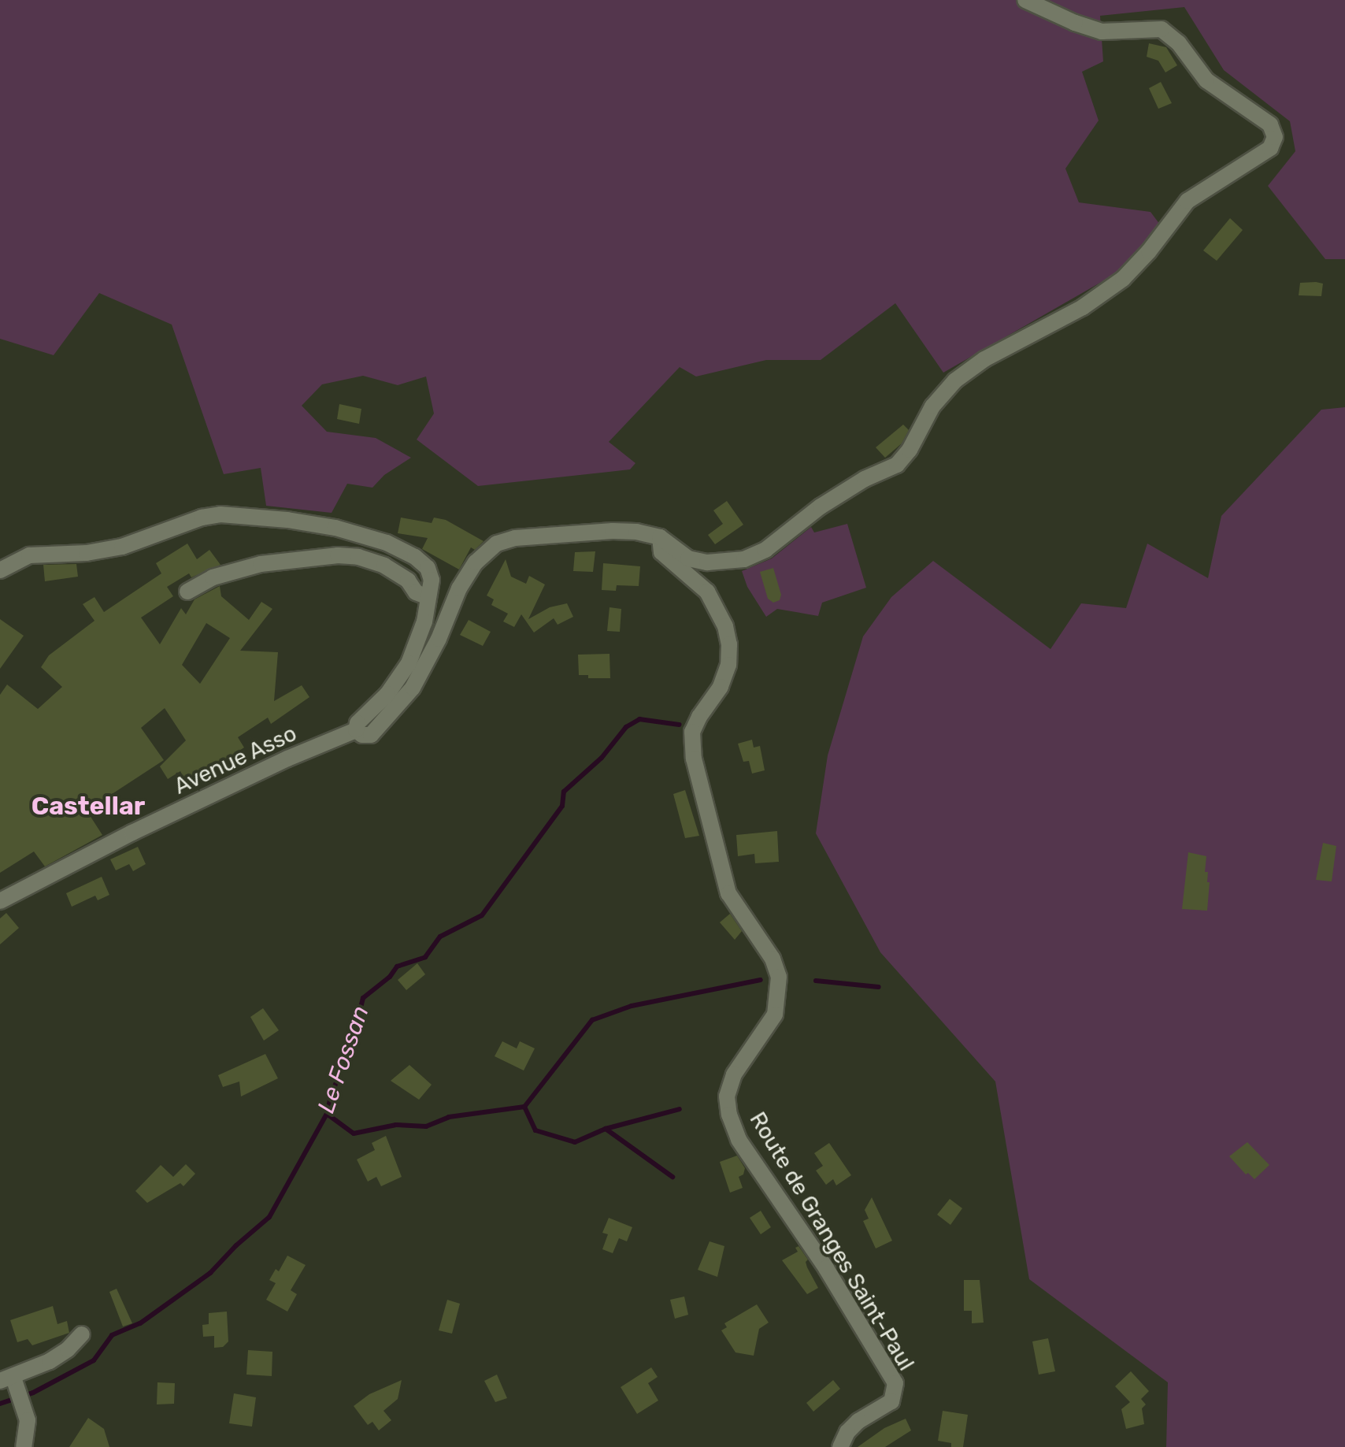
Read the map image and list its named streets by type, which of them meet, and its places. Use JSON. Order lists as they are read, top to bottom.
{
  "streets": {
    "street": ["Avenue Asso", "Route de Granges Saint-Paul"]
  },
  "crossings": [
    ["Avenue Asso", "Route de Granges Saint-Paul"]
  ],
  "districts": ["Castellar"],
  "water": ["Le Fossan"]
}
